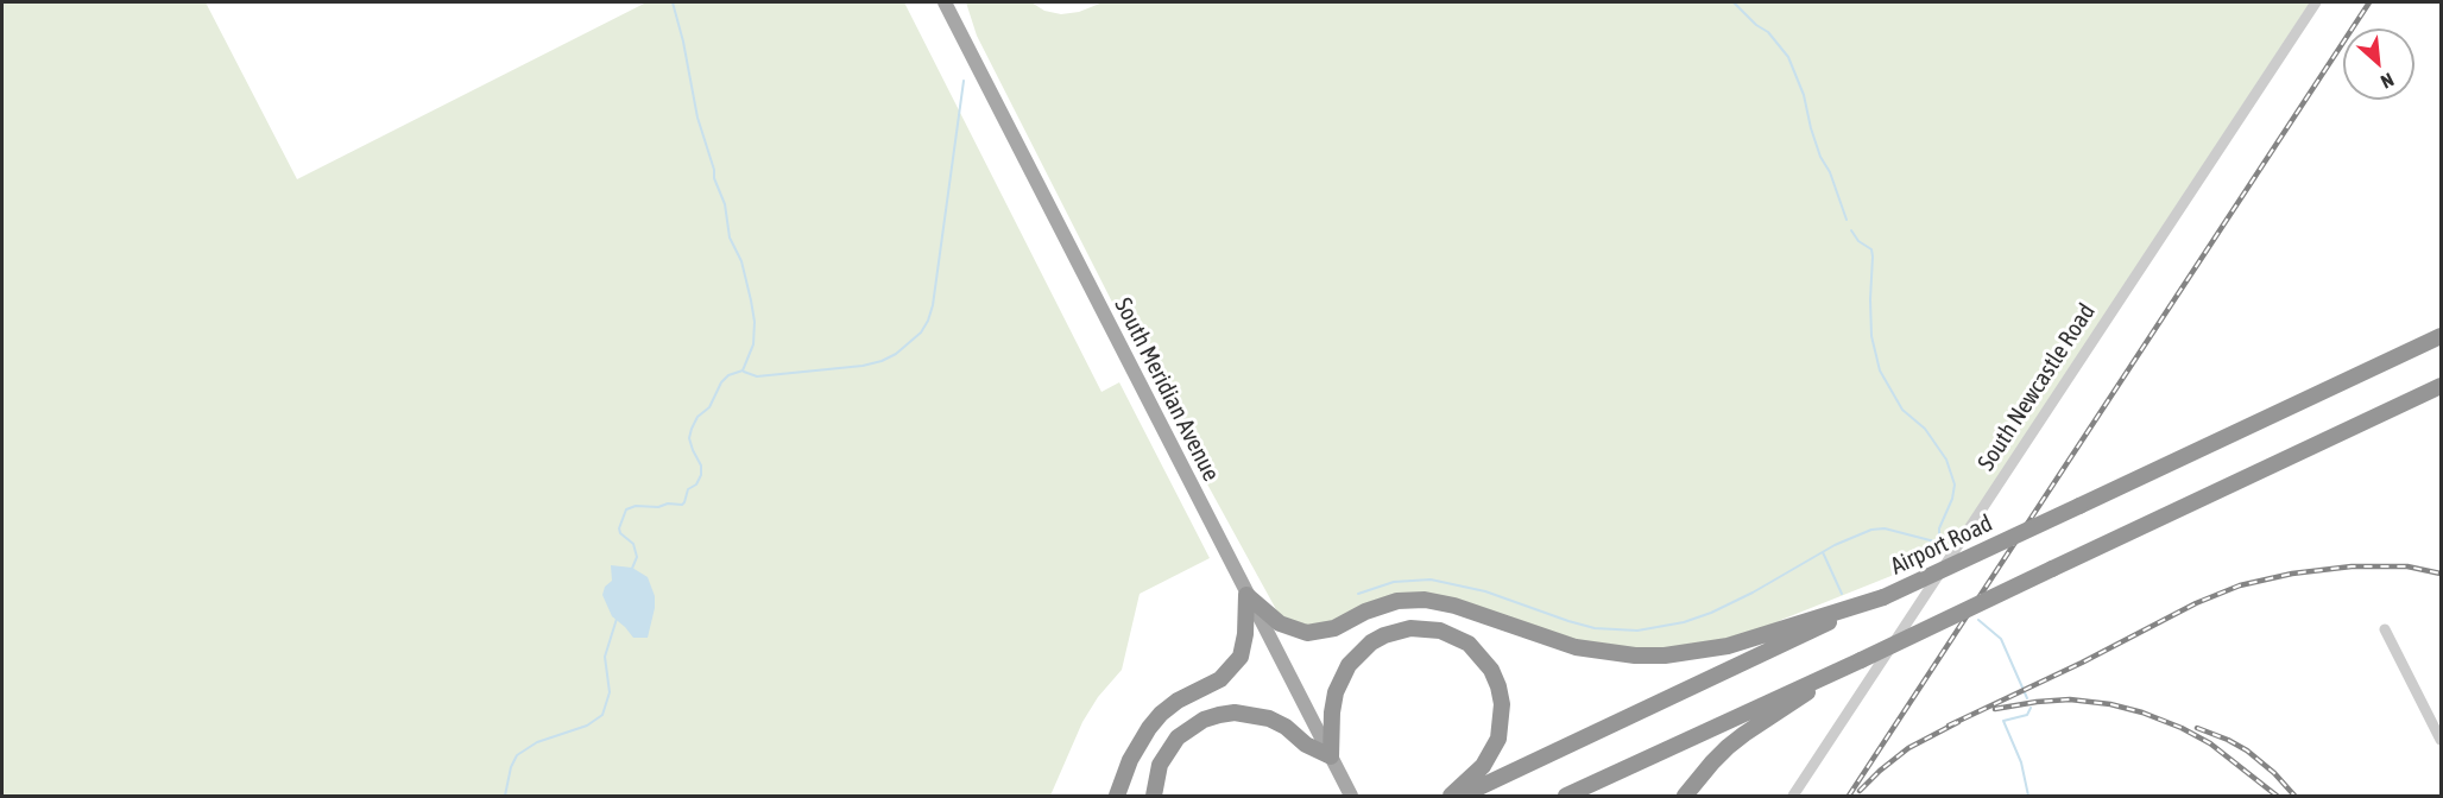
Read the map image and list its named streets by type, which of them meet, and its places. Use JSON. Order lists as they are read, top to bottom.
{
  "streets": {
    "highway": ["Airport Road"],
    "main road": ["South Meridian Avenue"],
    "street": ["South Newcastle Road"]
  },
  "north": "bottom right"
}
